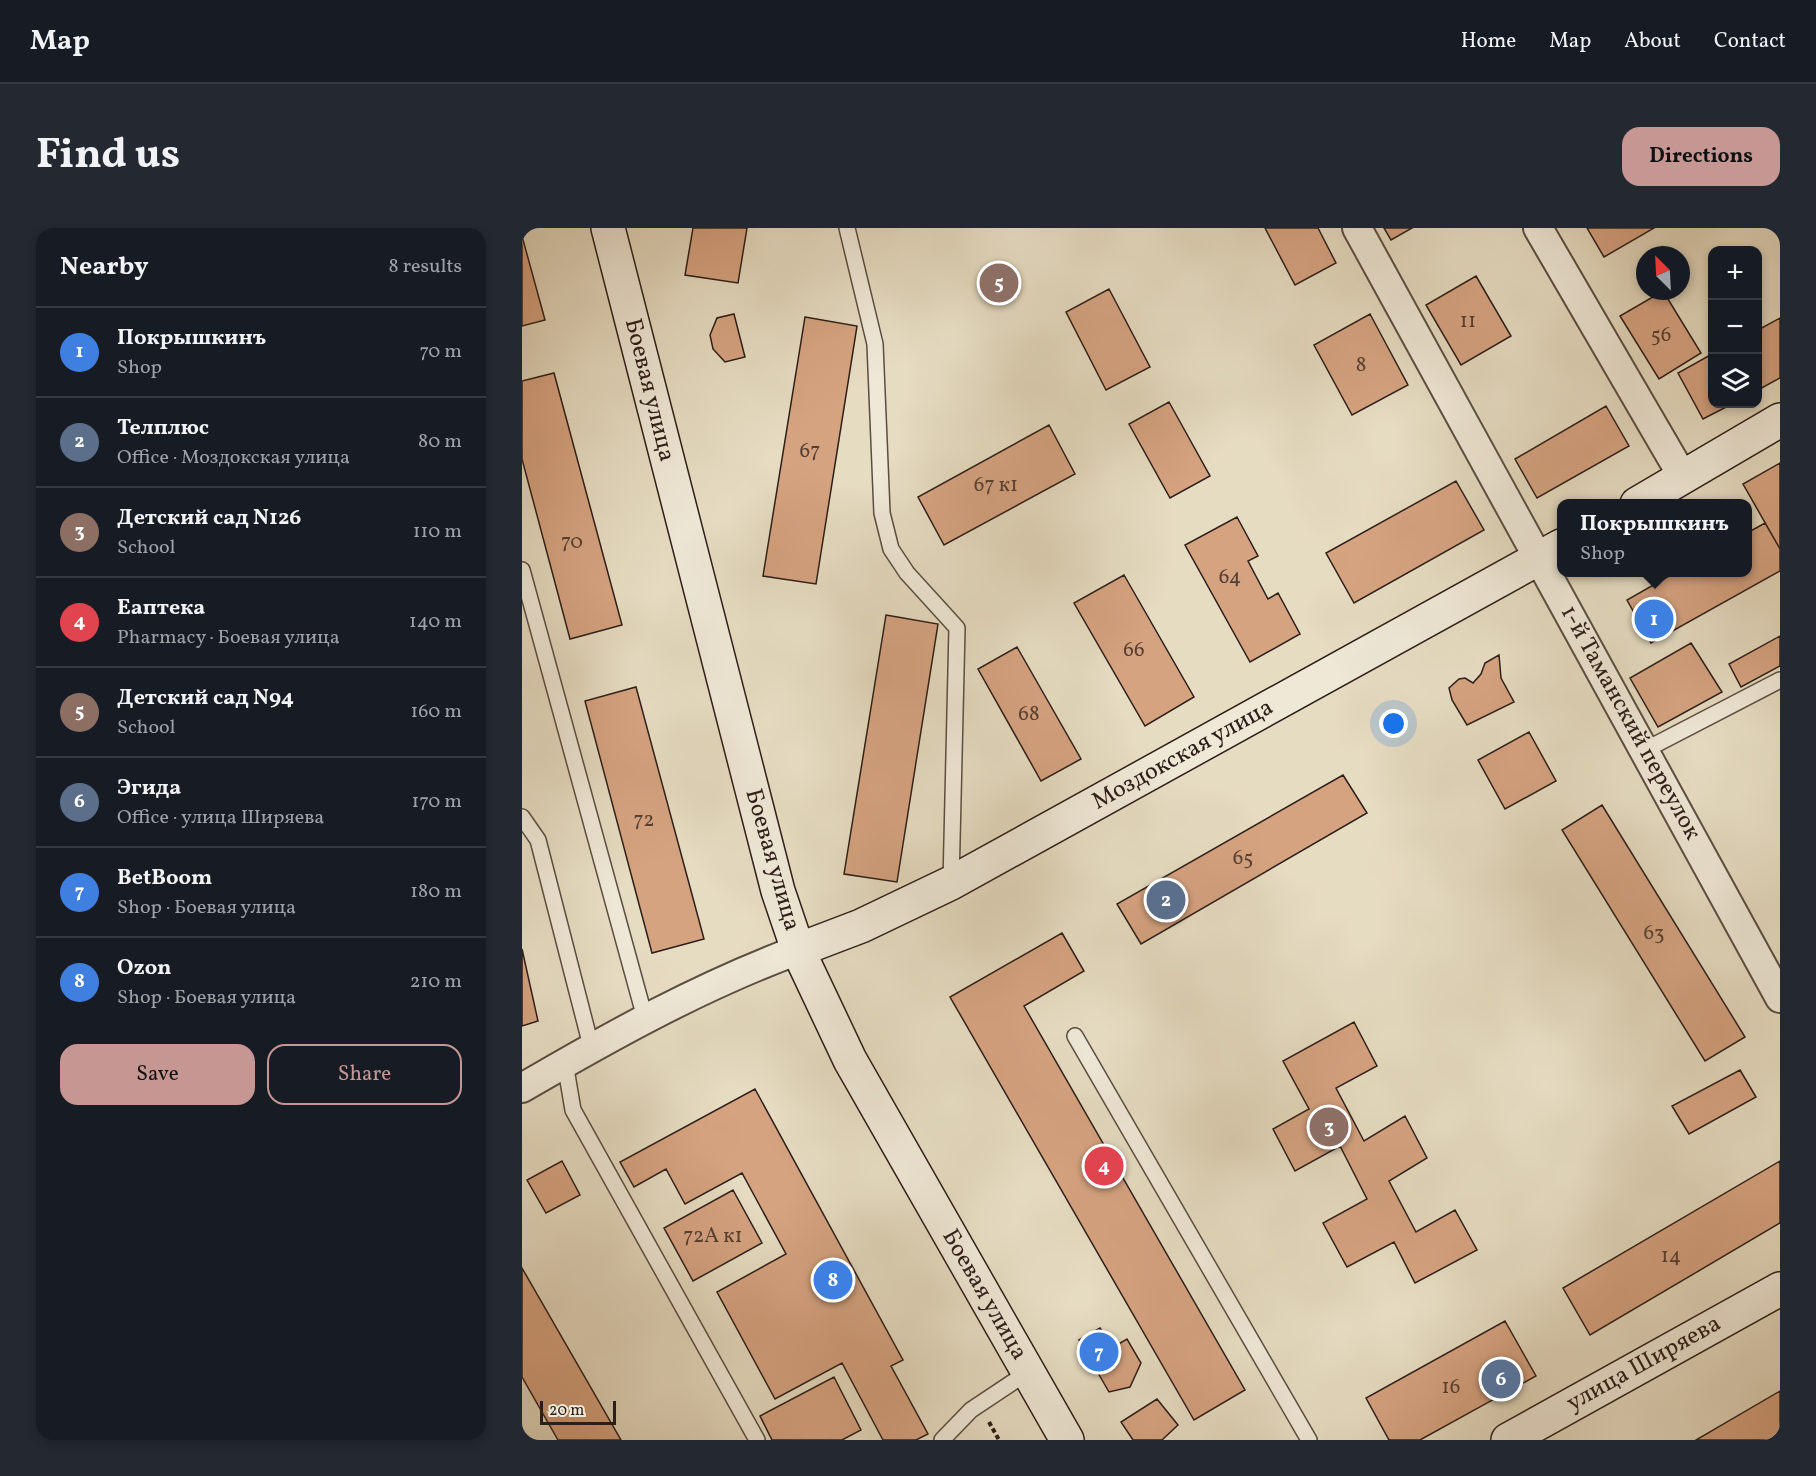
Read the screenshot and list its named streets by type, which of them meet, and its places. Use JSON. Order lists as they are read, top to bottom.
{
  "streets": {
    "main road": ["Боевая улица", "Моздокская улица", "улица Ширяева"],
    "street": ["1-й Таманский переулок"]
  },
  "crossings": [
    ["Боевая улица", "Моздокская улица"],
    ["1-й Таманский переулок", "Моздокская улица"]
  ],
  "house_numbers": [
    "11",
    "56",
    "8",
    "67",
    "67 к1",
    "70",
    "64",
    "66",
    "68",
    "72",
    "65",
    "63",
    "72А к1",
    "14",
    "16"
  ],
  "scale_bar": "20 m",
  "north": "top left",
  "page": {
    "header": "Map",
    "nav": [
      "Home",
      "Map",
      "About",
      "Contact"
    ],
    "title": "Find us",
    "buttons": [
      "Directions",
      ["Save", "Share"]
    ],
    "heading": ["Nearby", "8 results"],
    "map_buttons": ["+", "−"],
    "pins": [
      "5",
      "1",
      "2",
      "3",
      "4",
      "8",
      "7",
      "6"
    ],
    "list": [
      {
        "mark": "1",
        "name": "Покрышкинъ",
        "note": "Shop",
        "value": "70 m"
      },
      {
        "mark": "2",
        "name": "Телплюс",
        "note": "Office · Моздокская улица",
        "value": "80 m"
      },
      {
        "mark": "3",
        "name": "Детский сад N126",
        "note": "School",
        "value": "110 m"
      },
      {
        "mark": "4",
        "name": "Еаптека",
        "note": "Pharmacy · Боевая улица",
        "value": "140 m"
      },
      {
        "mark": "5",
        "name": "Детский сад N94",
        "note": "School",
        "value": "160 m"
      },
      {
        "mark": "6",
        "name": "Эгида",
        "note": "Office · улица Ширяева",
        "value": "170 m"
      },
      {
        "mark": "7",
        "name": "BetBoom",
        "note": "Shop · Боевая улица",
        "value": "180 m"
      },
      {
        "mark": "8",
        "name": "Ozon",
        "note": "Shop · Боевая улица",
        "value": "210 m"
      }
    ],
    "popup": ["Покрышкинъ", "Shop"],
    "scale": "20 m"
  }
}
